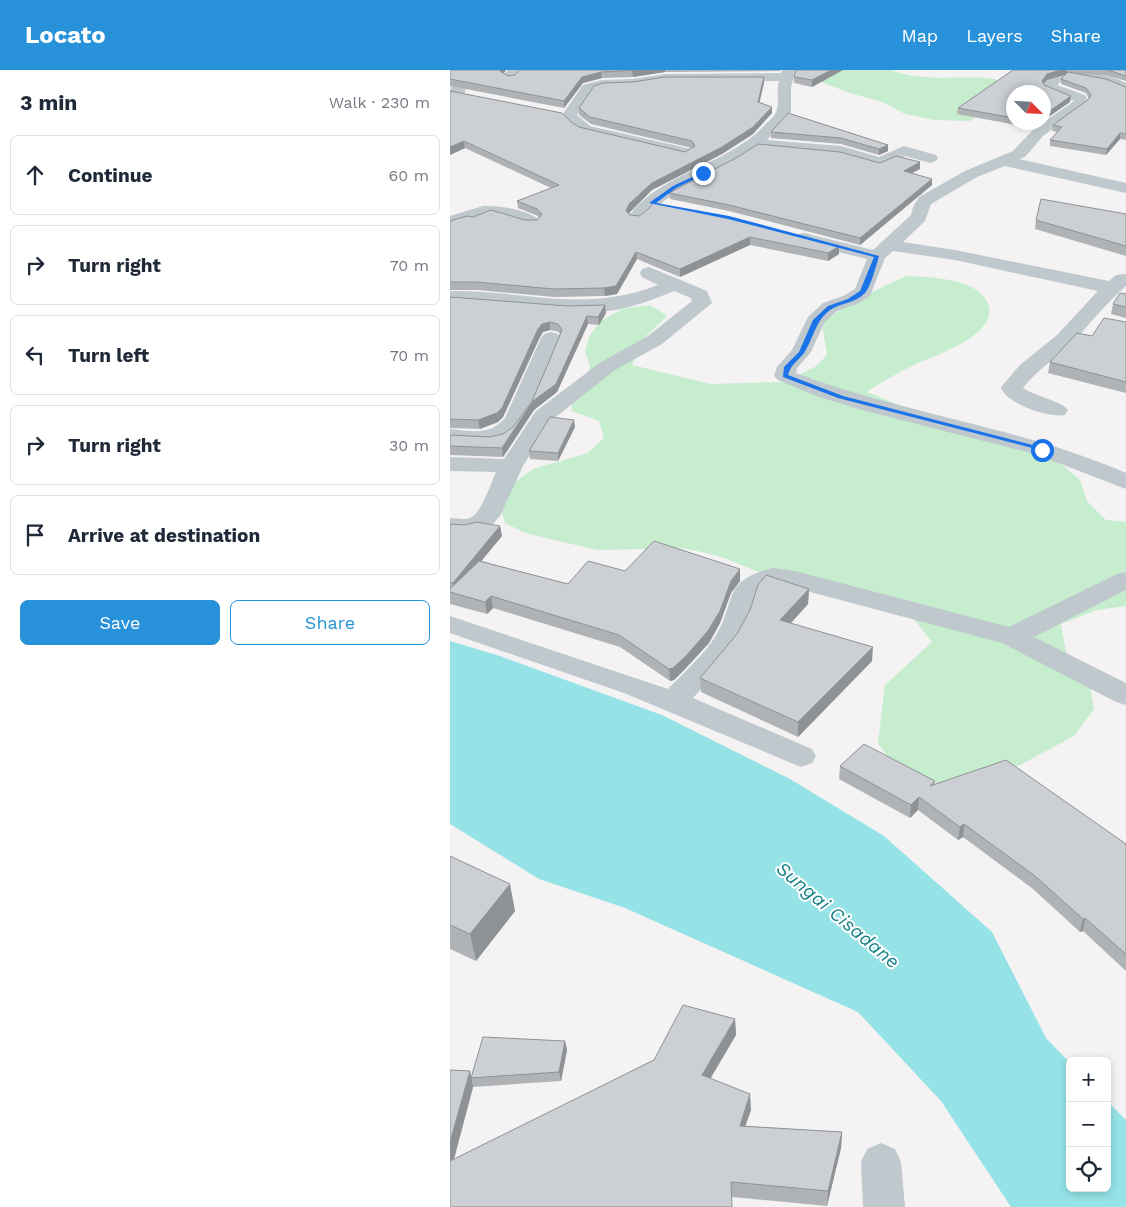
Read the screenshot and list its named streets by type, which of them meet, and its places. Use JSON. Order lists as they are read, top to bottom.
{
  "water": ["Sungai Cisadane"],
  "north": "bottom right",
  "page": {
    "header": "Locato",
    "nav": ["Map", "Layers", "Share"],
    "heading": ["3 min", "Walk · 230 m"],
    "list": [
      ["Continue", "60 m"],
      ["Turn right", "70 m"],
      ["Turn left", "70 m"],
      ["Turn right", "30 m"],
      "Arrive at destination"
    ],
    "buttons": ["Save", "Share"],
    "map_buttons": ["+", "−"]
  }
}
